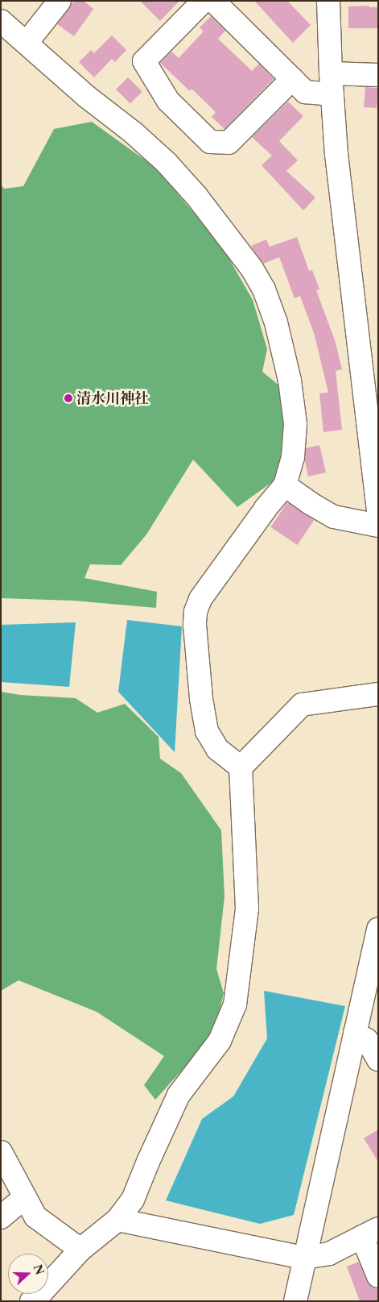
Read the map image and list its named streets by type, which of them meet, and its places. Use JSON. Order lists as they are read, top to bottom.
{
  "places": ["清水川神社"],
  "north": "right"
}
